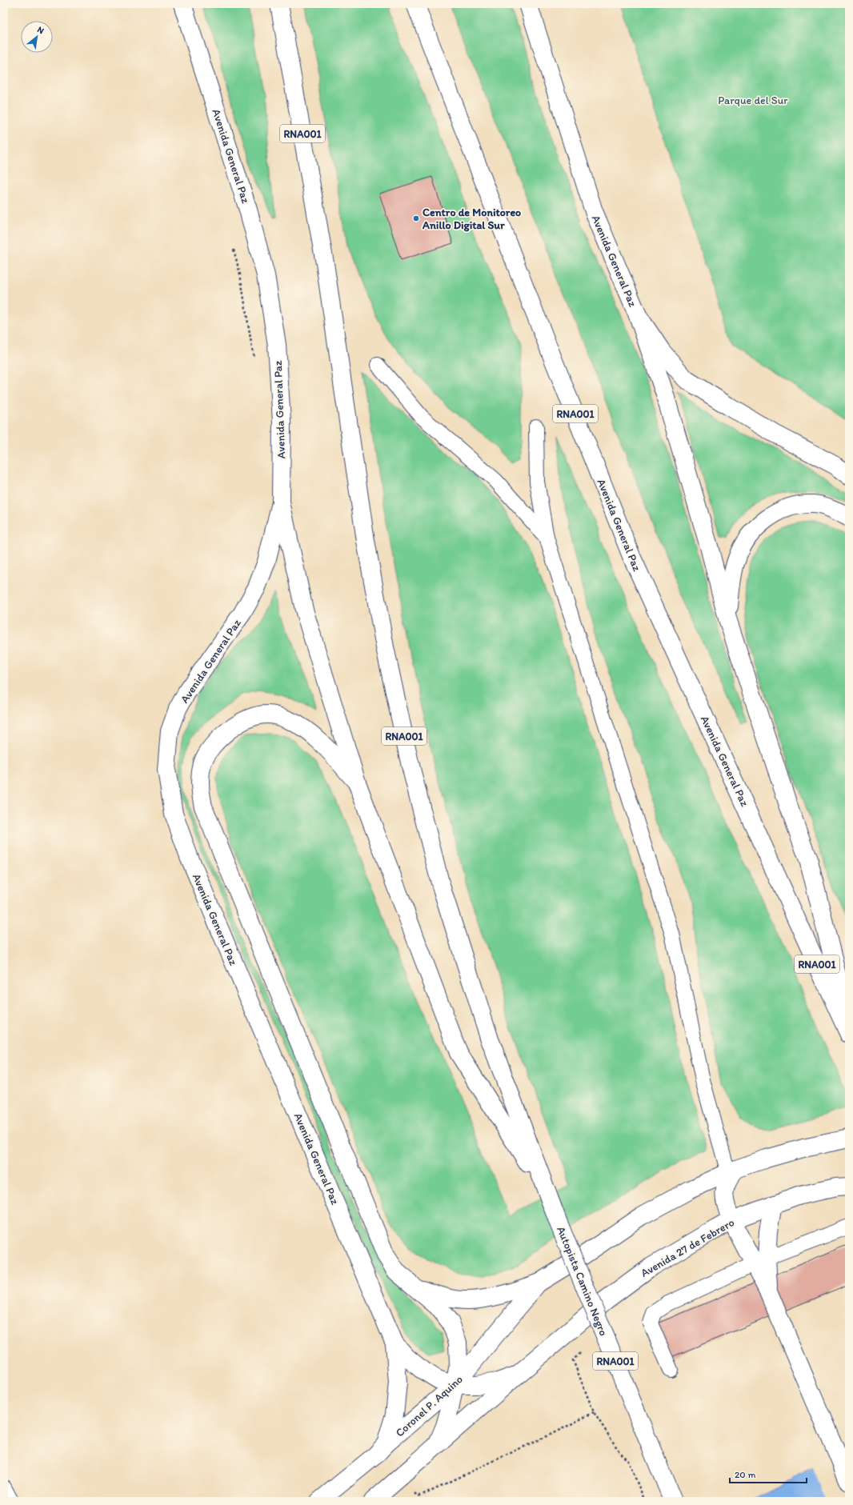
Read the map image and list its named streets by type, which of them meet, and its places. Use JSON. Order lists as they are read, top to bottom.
{
  "streets": {
    "main road": [
      "RNA001",
      "Avenida General Paz",
      "Avenida 27 de Febrero",
      "Autopista Camino Negro",
      "Coronel P. Aquino"
    ]
  },
  "crossings": [
    ["RNA001", "Autopista Camino Negro"],
    ["Avenida General Paz", "Coronel P. Aquino"]
  ],
  "parks": ["Parque del Sur"],
  "places": ["Centro de Monitoreo Anillo Digital Sur"],
  "scale_bar": "20 m",
  "north": "top right"
}
